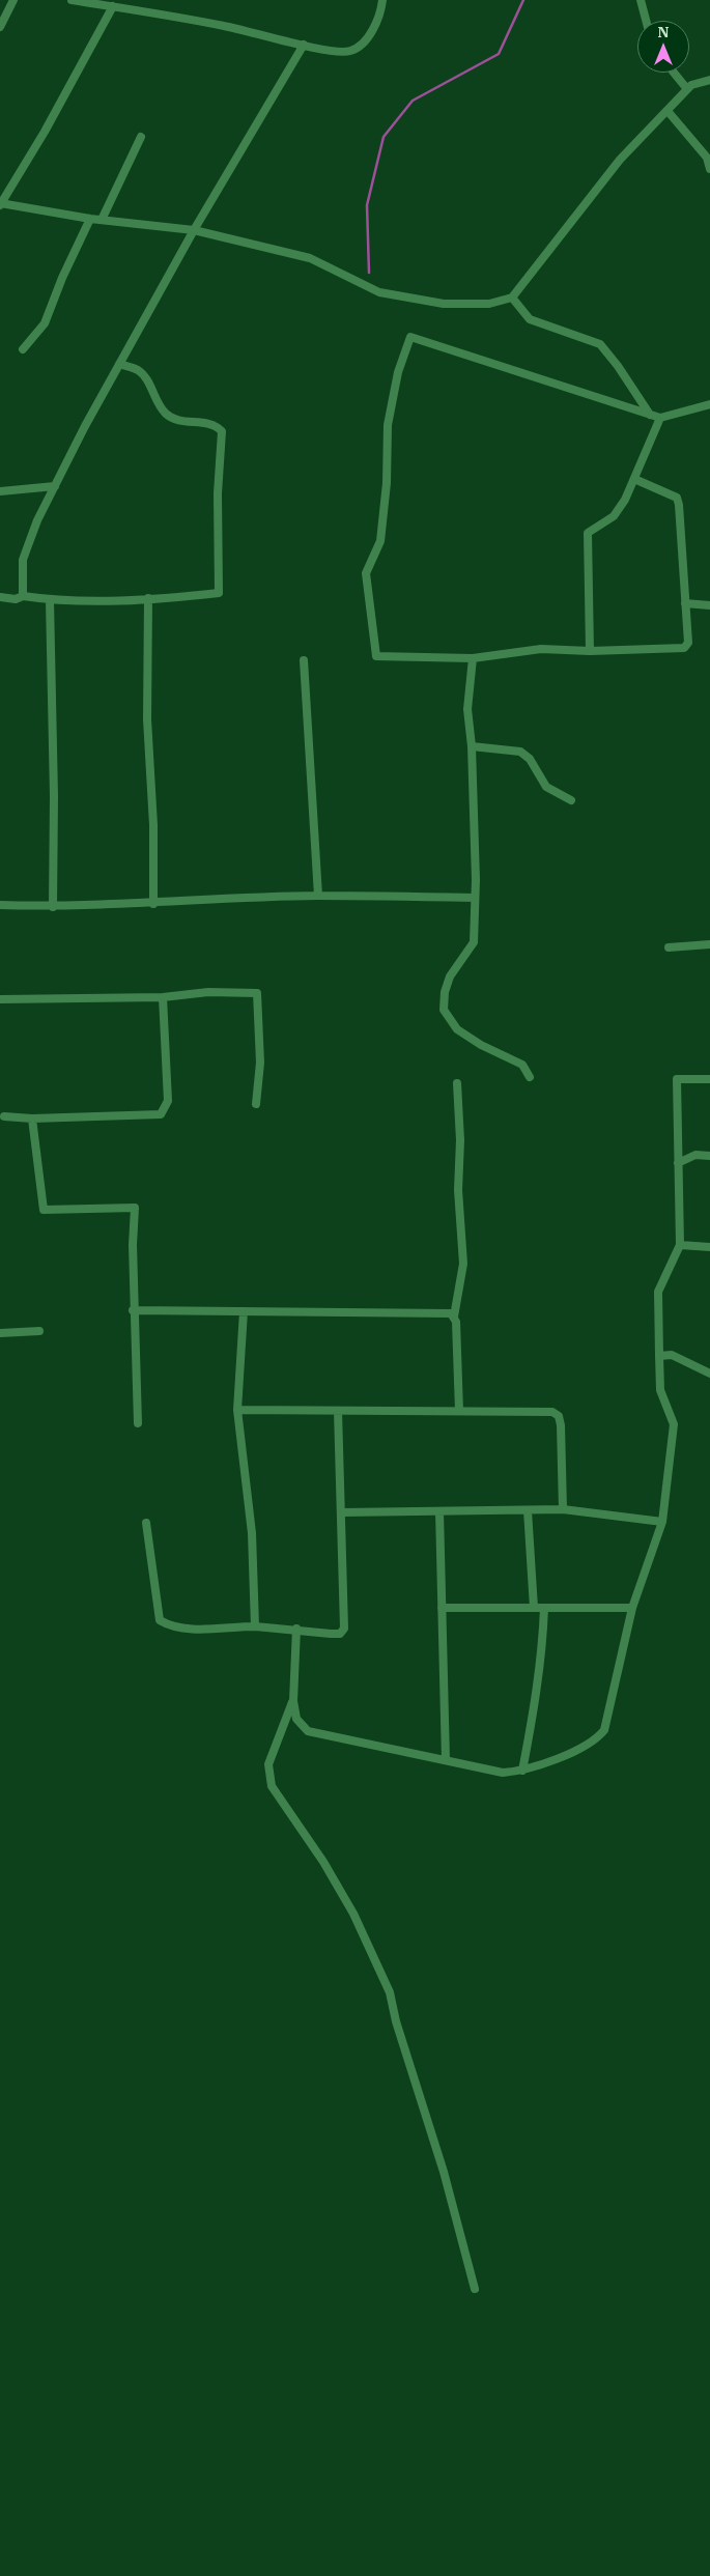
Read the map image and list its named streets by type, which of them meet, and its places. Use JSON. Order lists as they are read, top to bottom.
{
  "north": "top"
}
